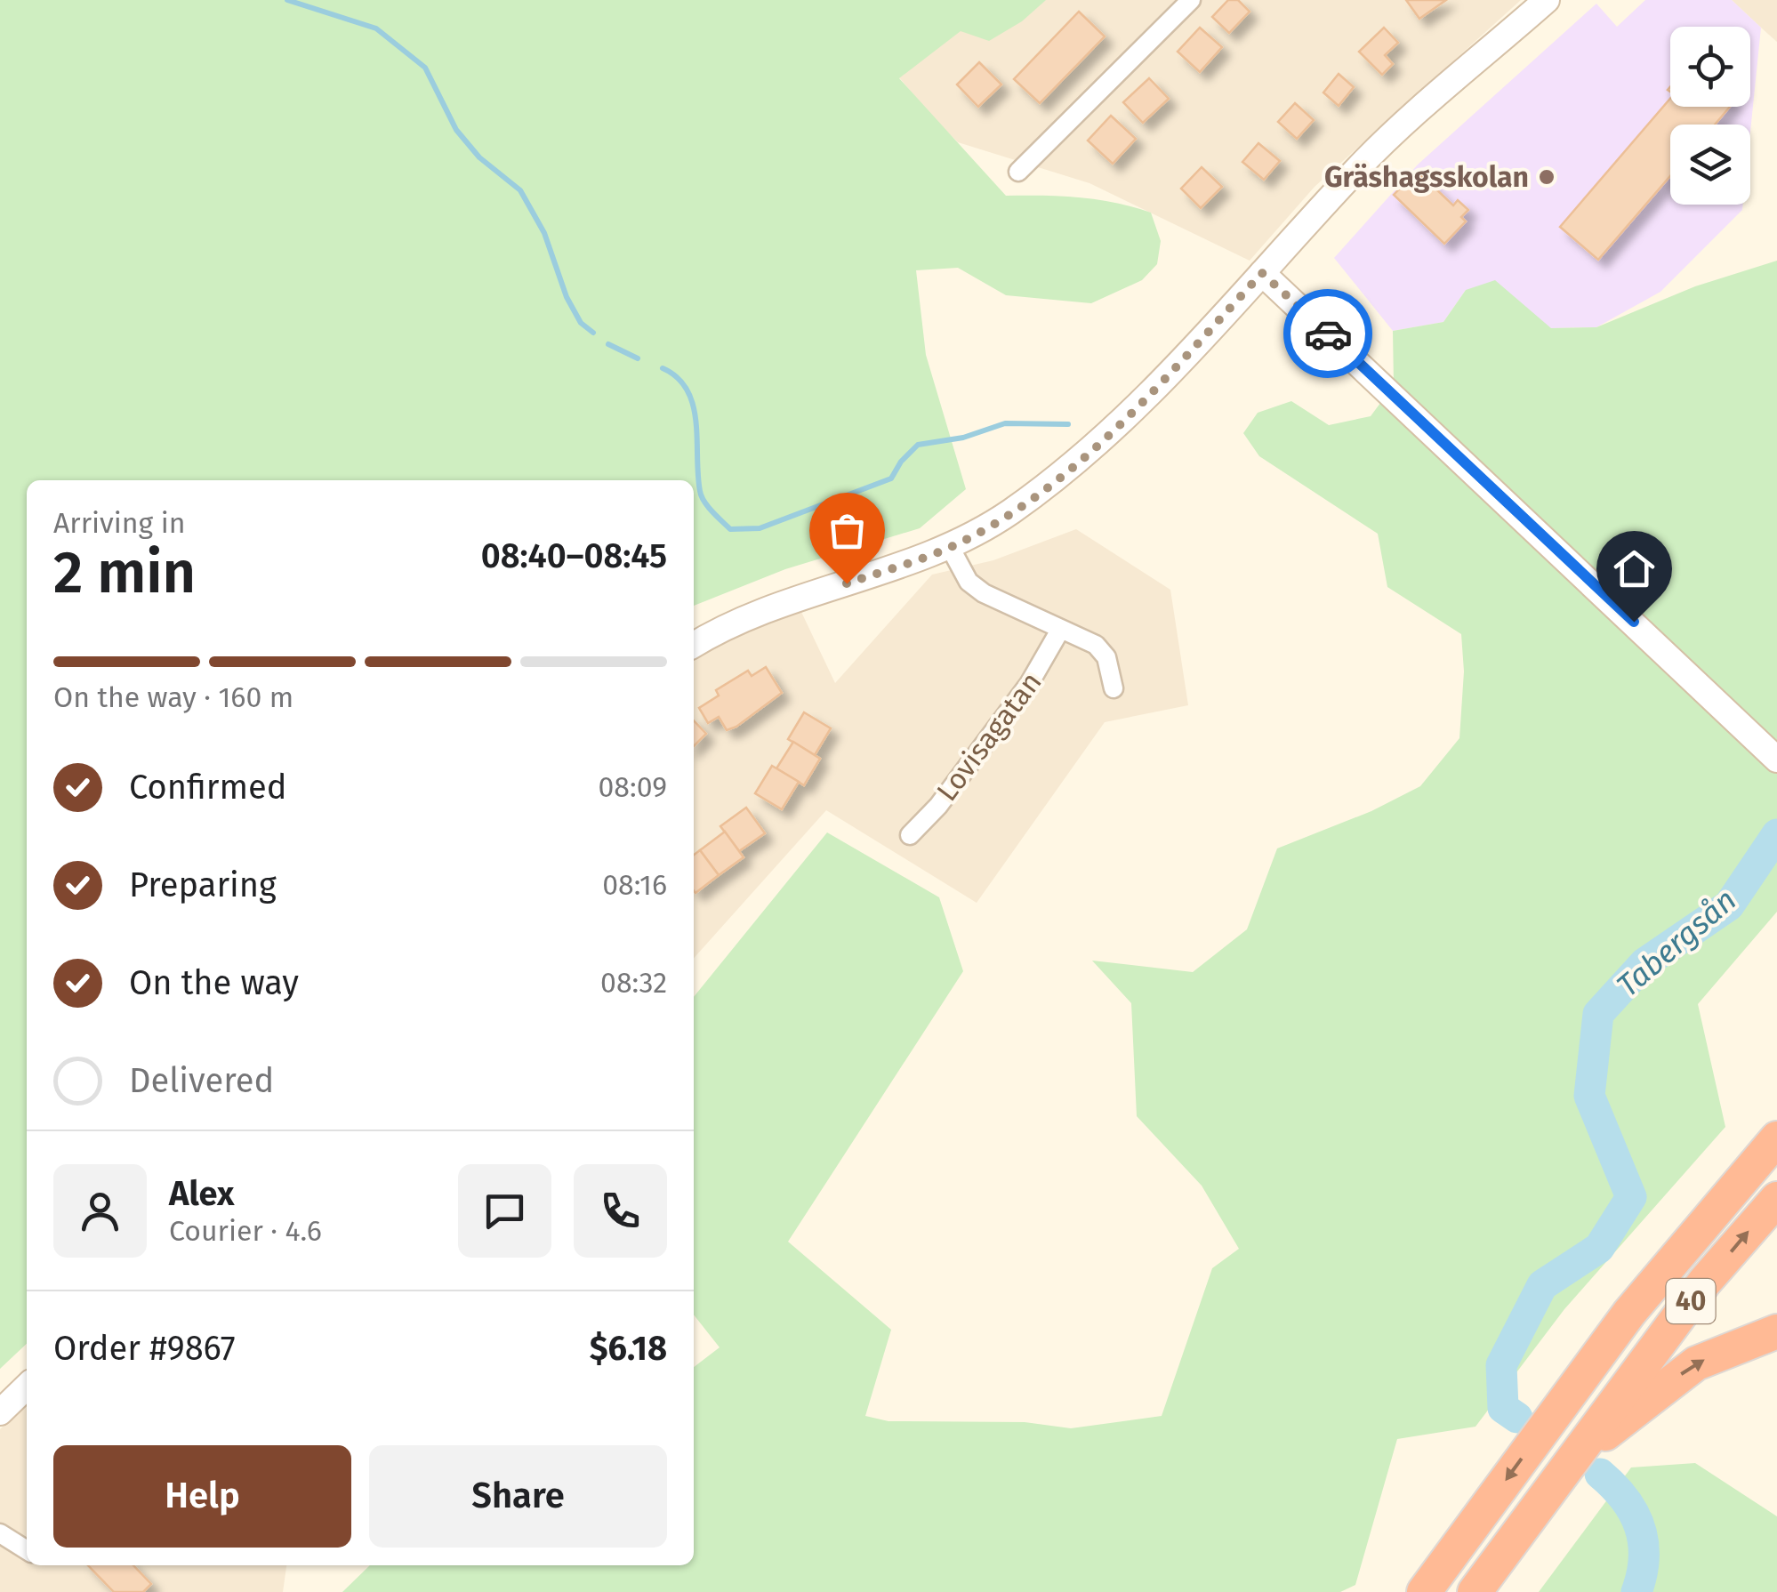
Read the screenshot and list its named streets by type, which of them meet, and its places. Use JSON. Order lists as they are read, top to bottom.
{
  "streets": {
    "highway": ["40"],
    "street": ["Lovisagatan"]
  },
  "water": ["Tabergsån"],
  "places": ["Gräshagsskolan"],
  "page": {
    "heading": ["2 min", "Arriving in", "08:40–08:45"],
    "panel": [
      "Alex",
      "Courier · 4.6",
      "Order #9867",
      "$6.18"
    ],
    "bar": "On the way · 160 m",
    "list": [
      ["Confirmed", "08:09"],
      ["Preparing", "08:16"],
      ["On the way", "08:32"],
      "Delivered"
    ],
    "buttons": ["Help", "Share"]
  }
}
